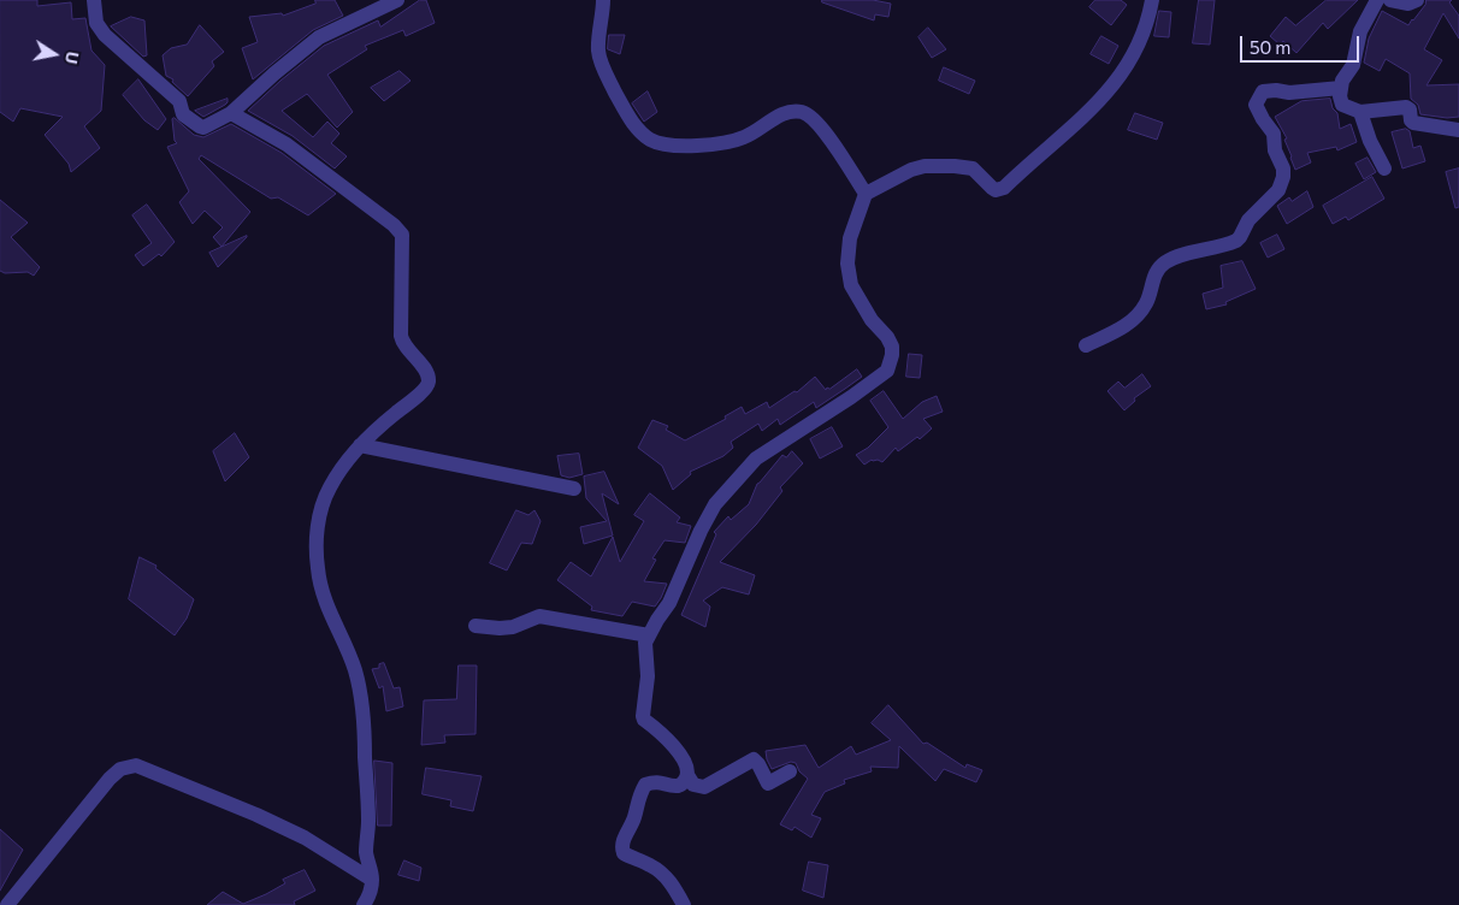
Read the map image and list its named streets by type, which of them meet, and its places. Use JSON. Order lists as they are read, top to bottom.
{
  "scale_bar": "50 m",
  "north": "right"
}
